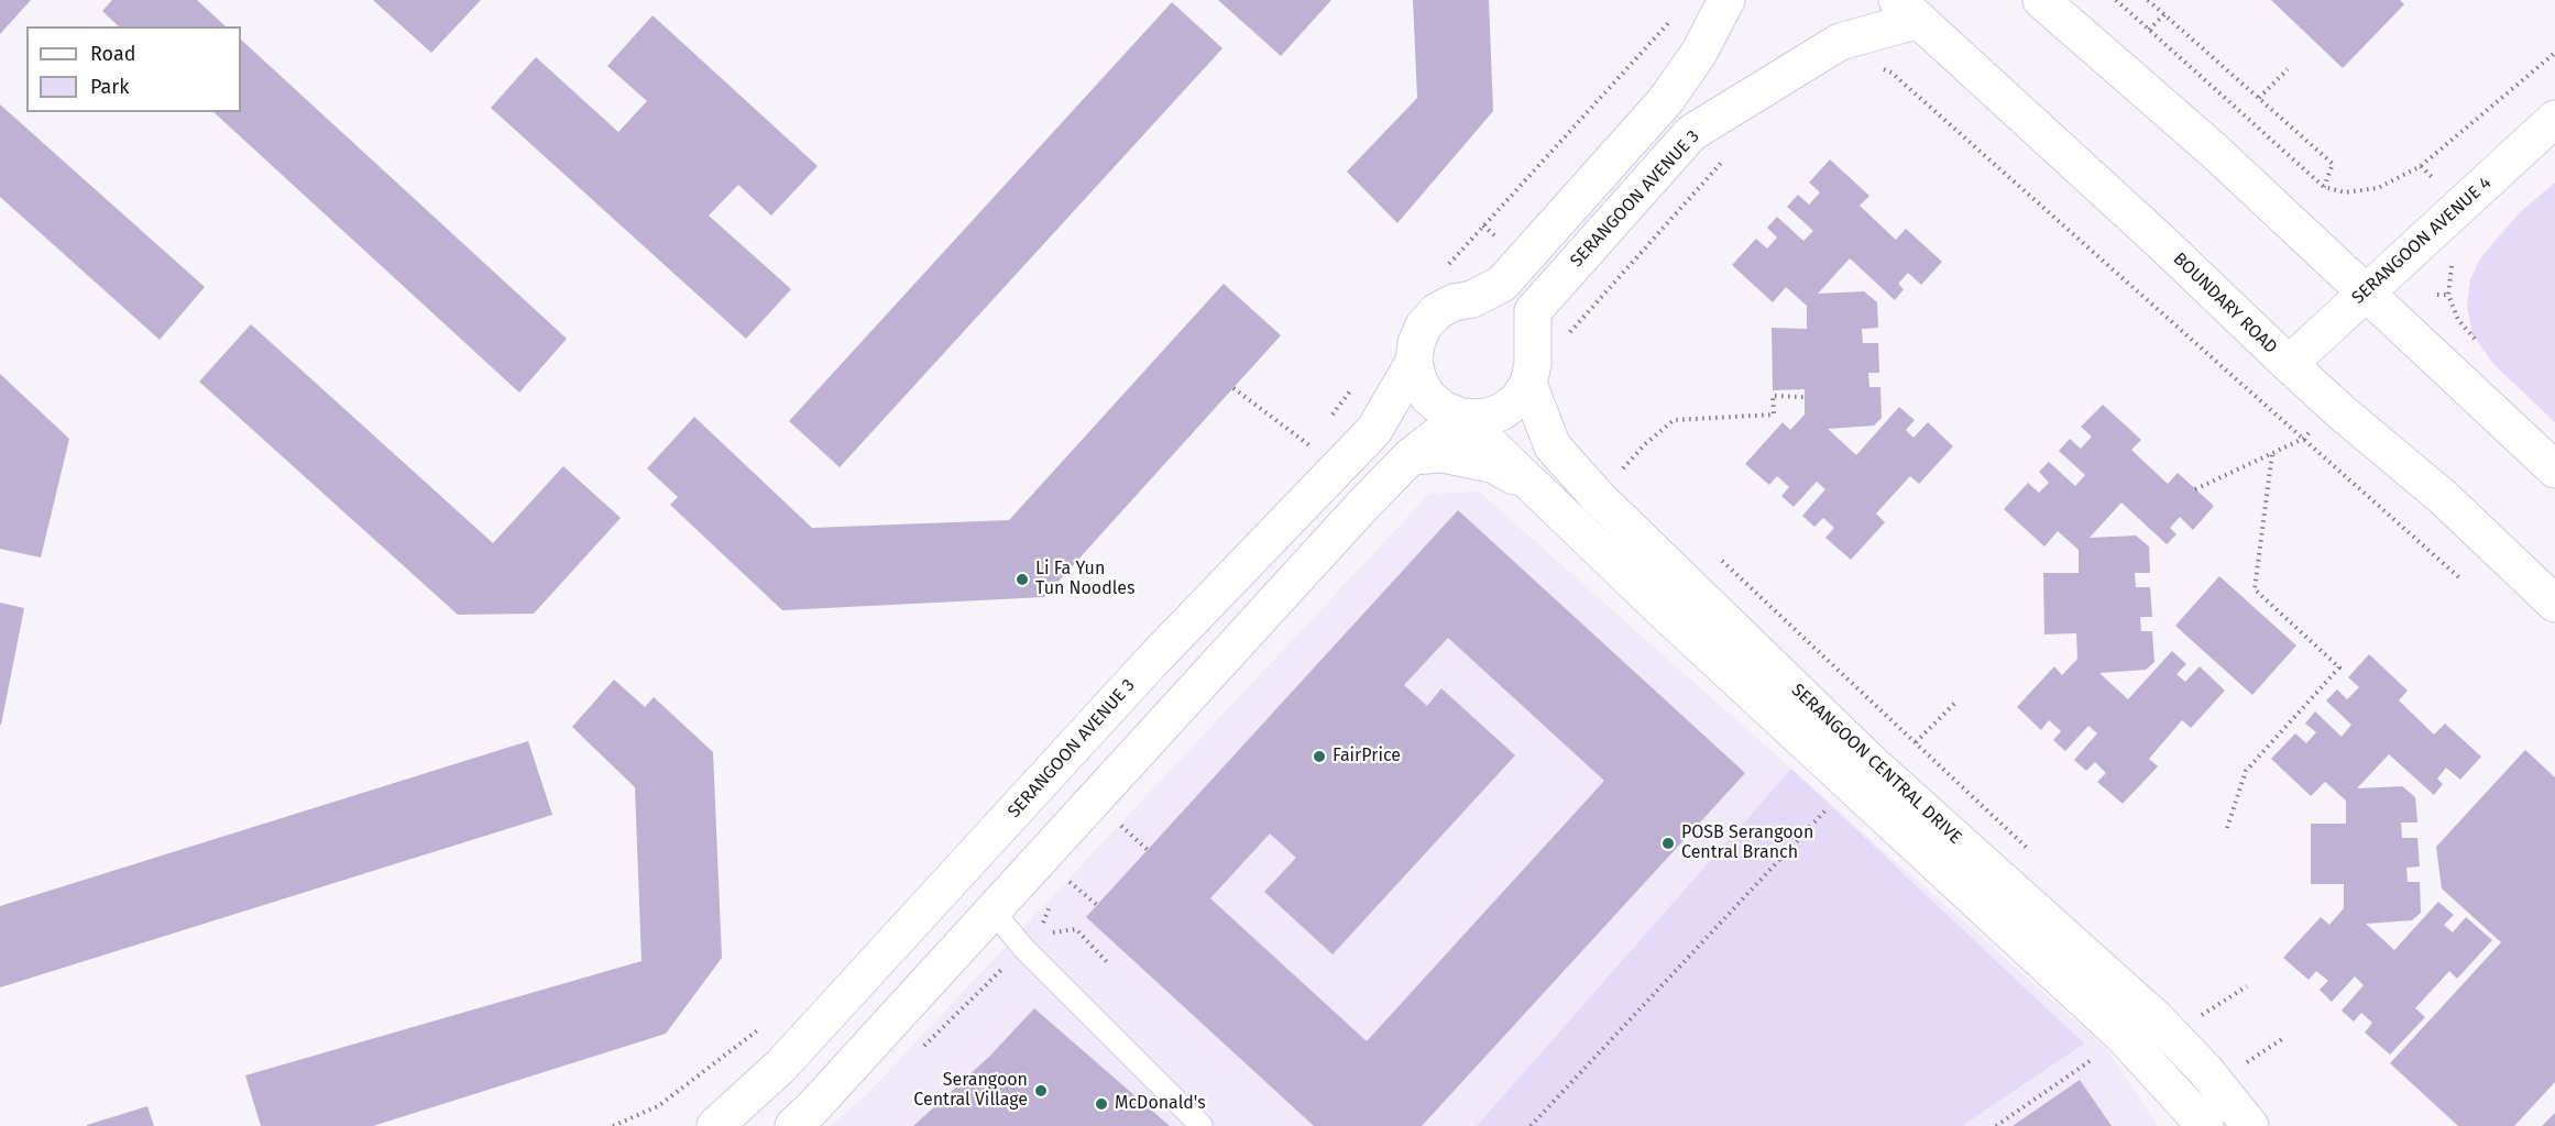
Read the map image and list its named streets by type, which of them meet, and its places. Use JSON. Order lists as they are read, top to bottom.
{
  "streets": {
    "street": [
      "SERANGOON AVENUE 3",
      "SERANGOON AVENUE 4",
      "BOUNDARY ROAD",
      "SERANGOON CENTRAL DRIVE"
    ]
  },
  "crossings": [
    ["SERANGOON AVENUE 3", "BOUNDARY ROAD"],
    ["SERANGOON AVENUE 3", "SERANGOON CENTRAL DRIVE"],
    ["SERANGOON AVENUE 4", "BOUNDARY ROAD"]
  ],
  "places": [
    "Li Fa Yun Tun Noodles",
    "FairPrice",
    "POSB Serangoon Central Branch",
    "Serangoon Central Village",
    "McDonald's"
  ],
  "legend": ["Road", "Park"]
}
